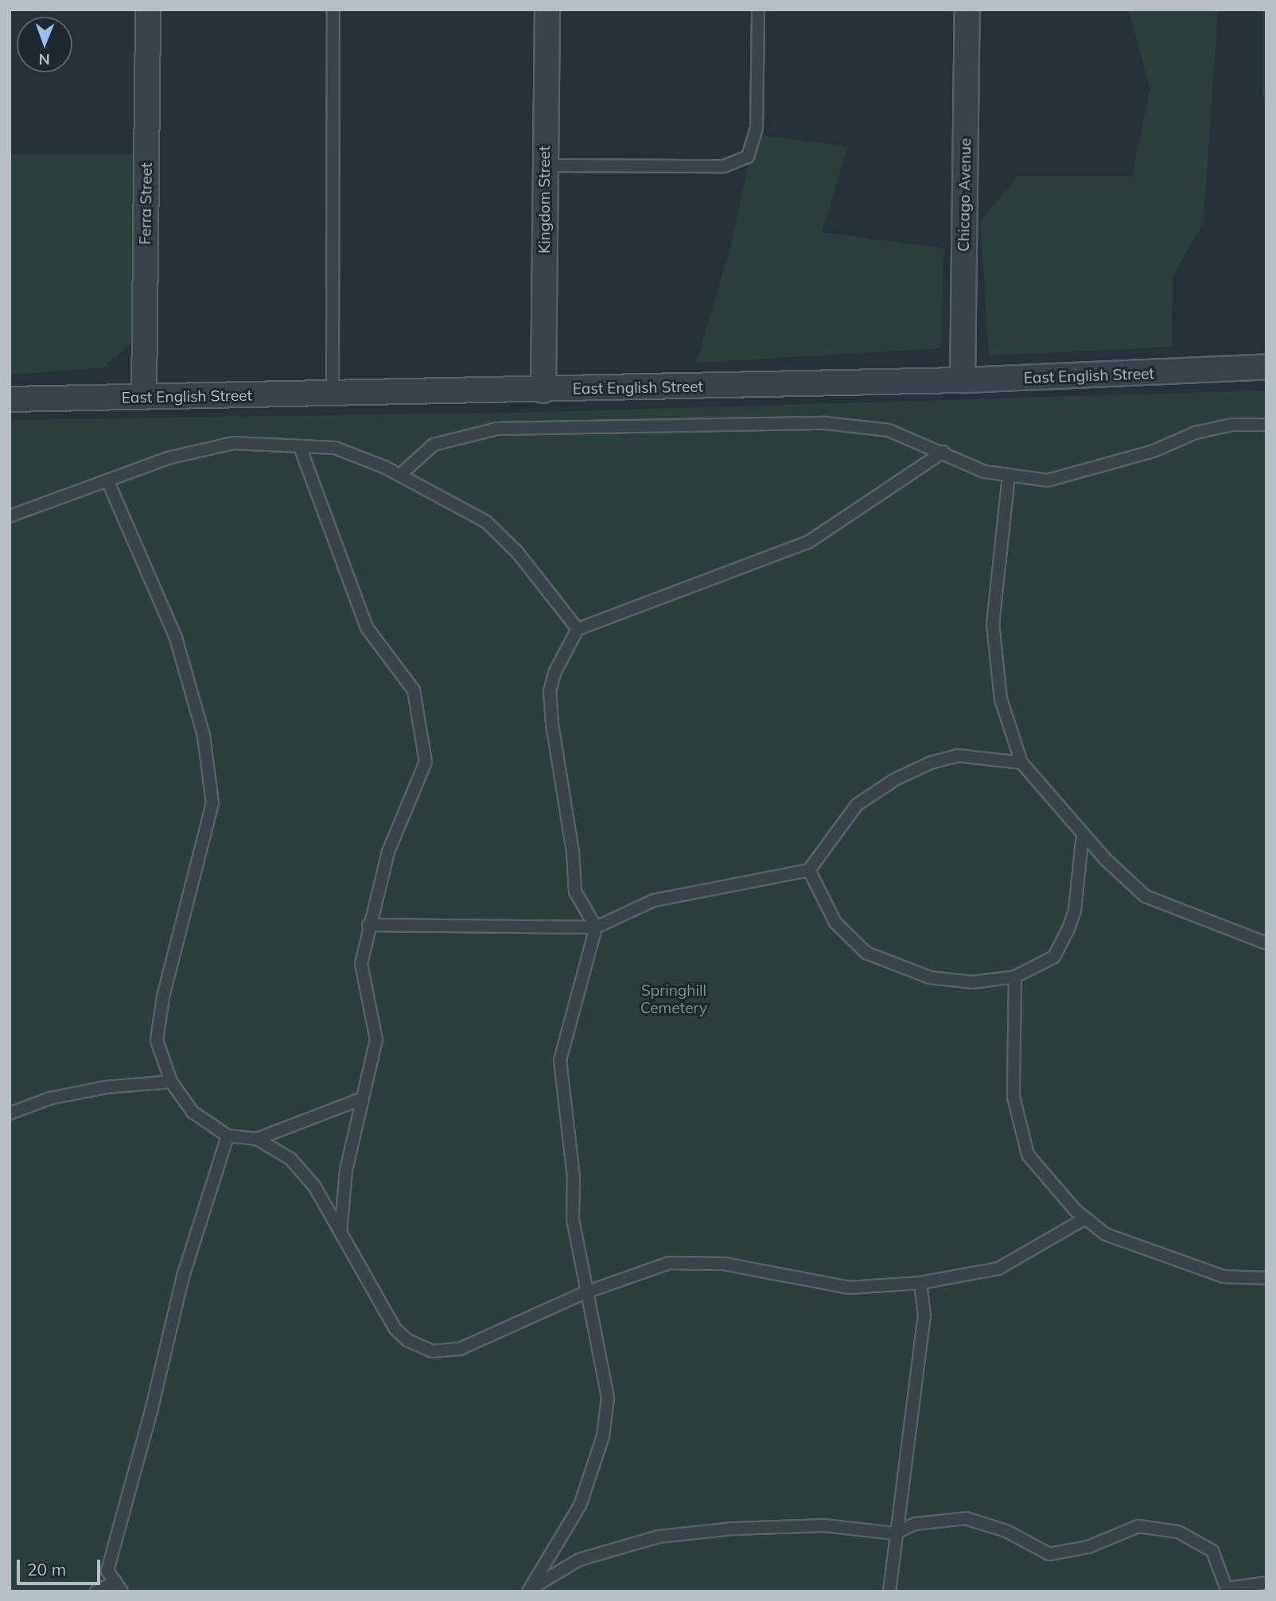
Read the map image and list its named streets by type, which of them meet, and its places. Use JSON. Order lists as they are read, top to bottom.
{
  "streets": {
    "street": [
      "Chicago Avenue",
      "Kingdom Street",
      "Ferra Street",
      "East English Street"
    ]
  },
  "crossings": [
    ["Chicago Avenue", "East English Street"],
    ["Kingdom Street", "East English Street"],
    ["Ferra Street", "East English Street"]
  ],
  "parks": ["Springhill Cemetery"],
  "scale_bar": "20 m",
  "north": "bottom"
}
